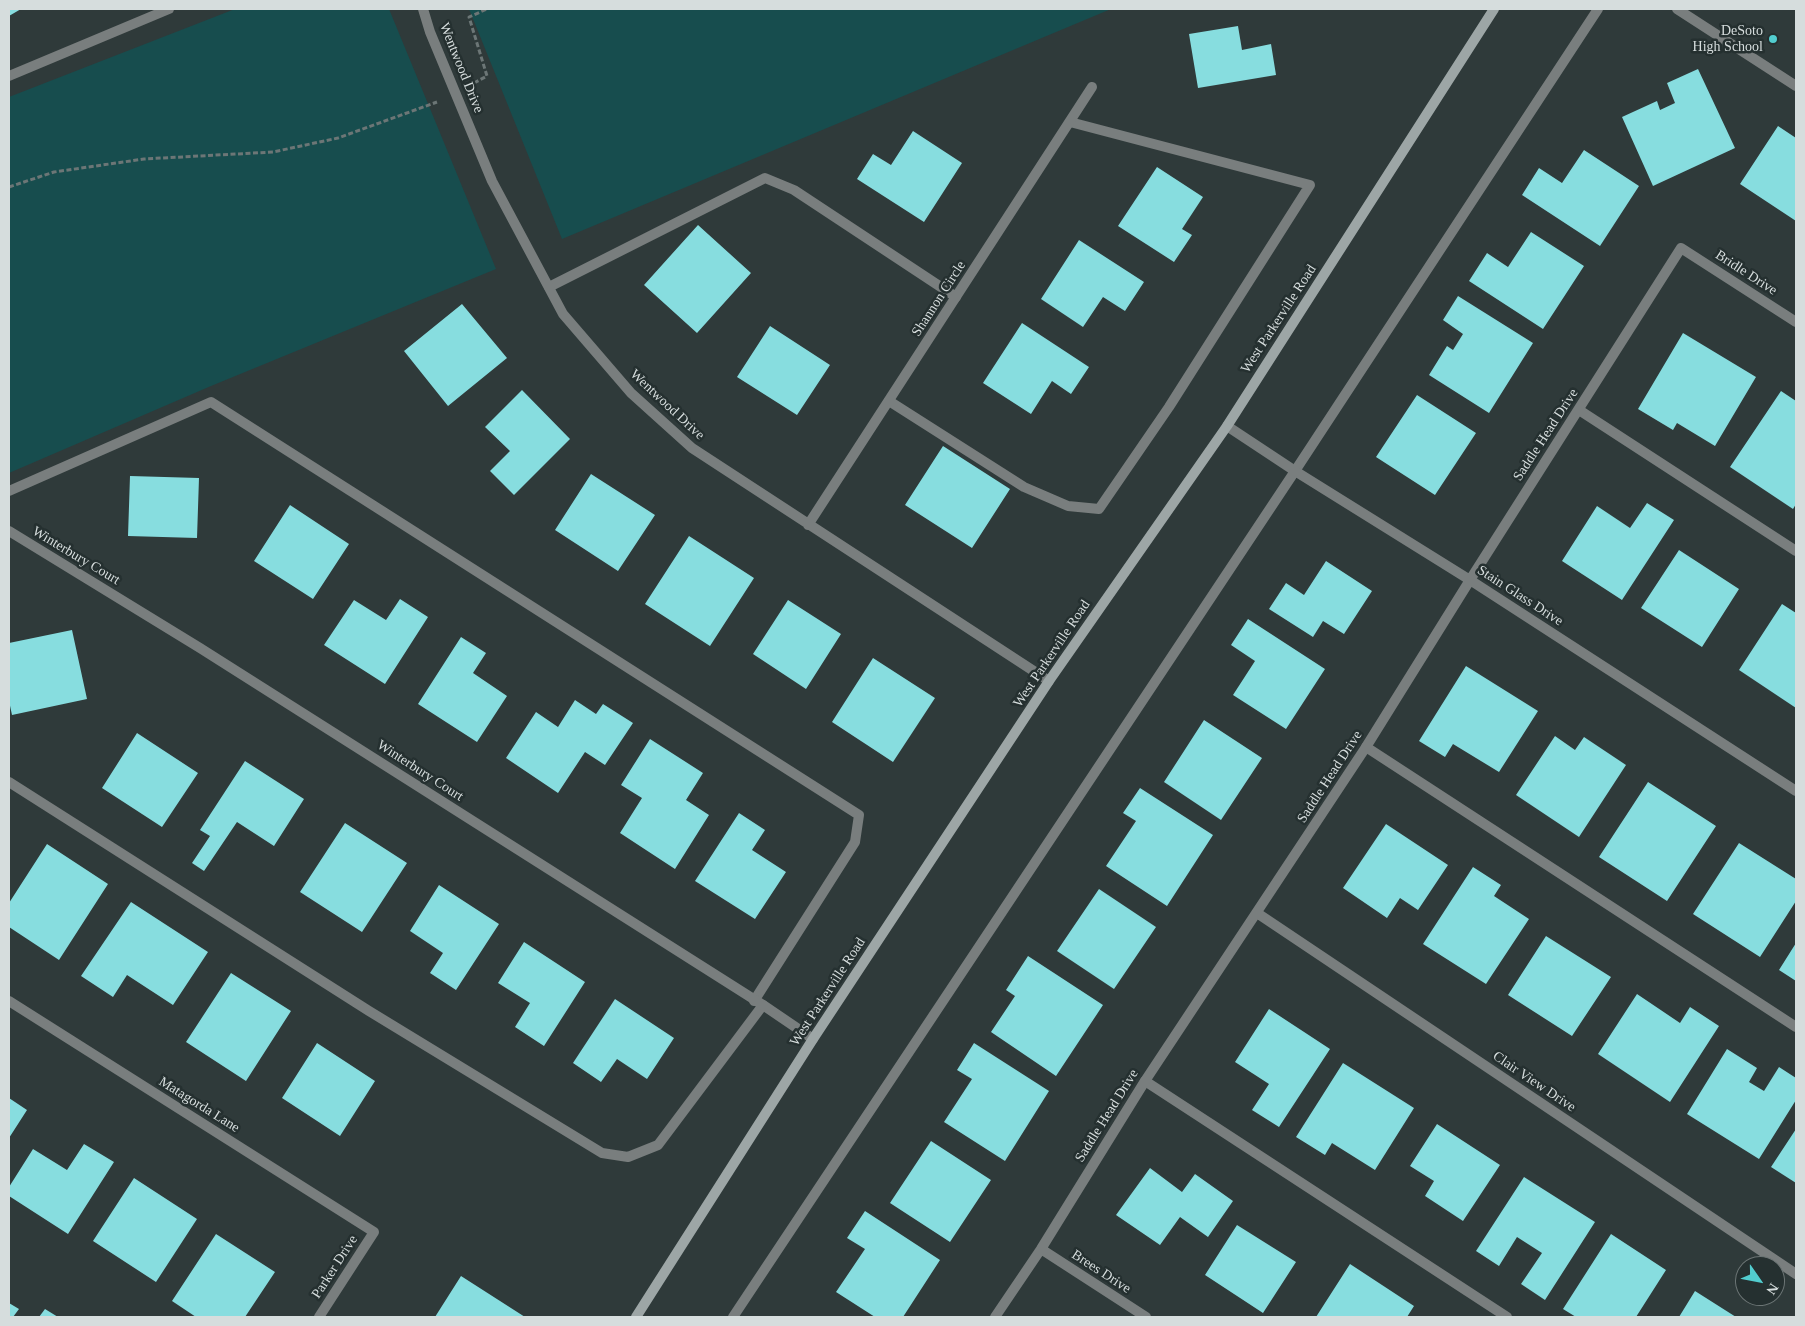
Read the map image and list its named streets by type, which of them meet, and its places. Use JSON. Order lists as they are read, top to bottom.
{
  "streets": {
    "main road": ["West Parkerville Road"],
    "street": [
      "Wentwood Drive",
      "Bridle Drive",
      "Shannon Circle",
      "Saddle Head Drive",
      "Winterbury Court",
      "Stain Glass Drive",
      "Clair View Drive",
      "Matagorda Lane",
      "Parker Drive",
      "Brees Drive"
    ]
  },
  "crossings": [
    ["Wentwood Drive", "Shannon Circle"],
    ["Wentwood Drive", "West Parkerville Road"],
    ["Bridle Drive", "Saddle Head Drive"],
    ["West Parkerville Road", "Winterbury Court"],
    ["West Parkerville Road", "Stain Glass Drive"],
    ["Saddle Head Drive", "Stain Glass Drive"],
    ["Saddle Head Drive", "Clair View Drive"],
    ["Saddle Head Drive", "Brees Drive"],
    ["Matagorda Lane", "Parker Drive"]
  ],
  "places": ["DeSoto High School"],
  "north": "bottom right"
}
